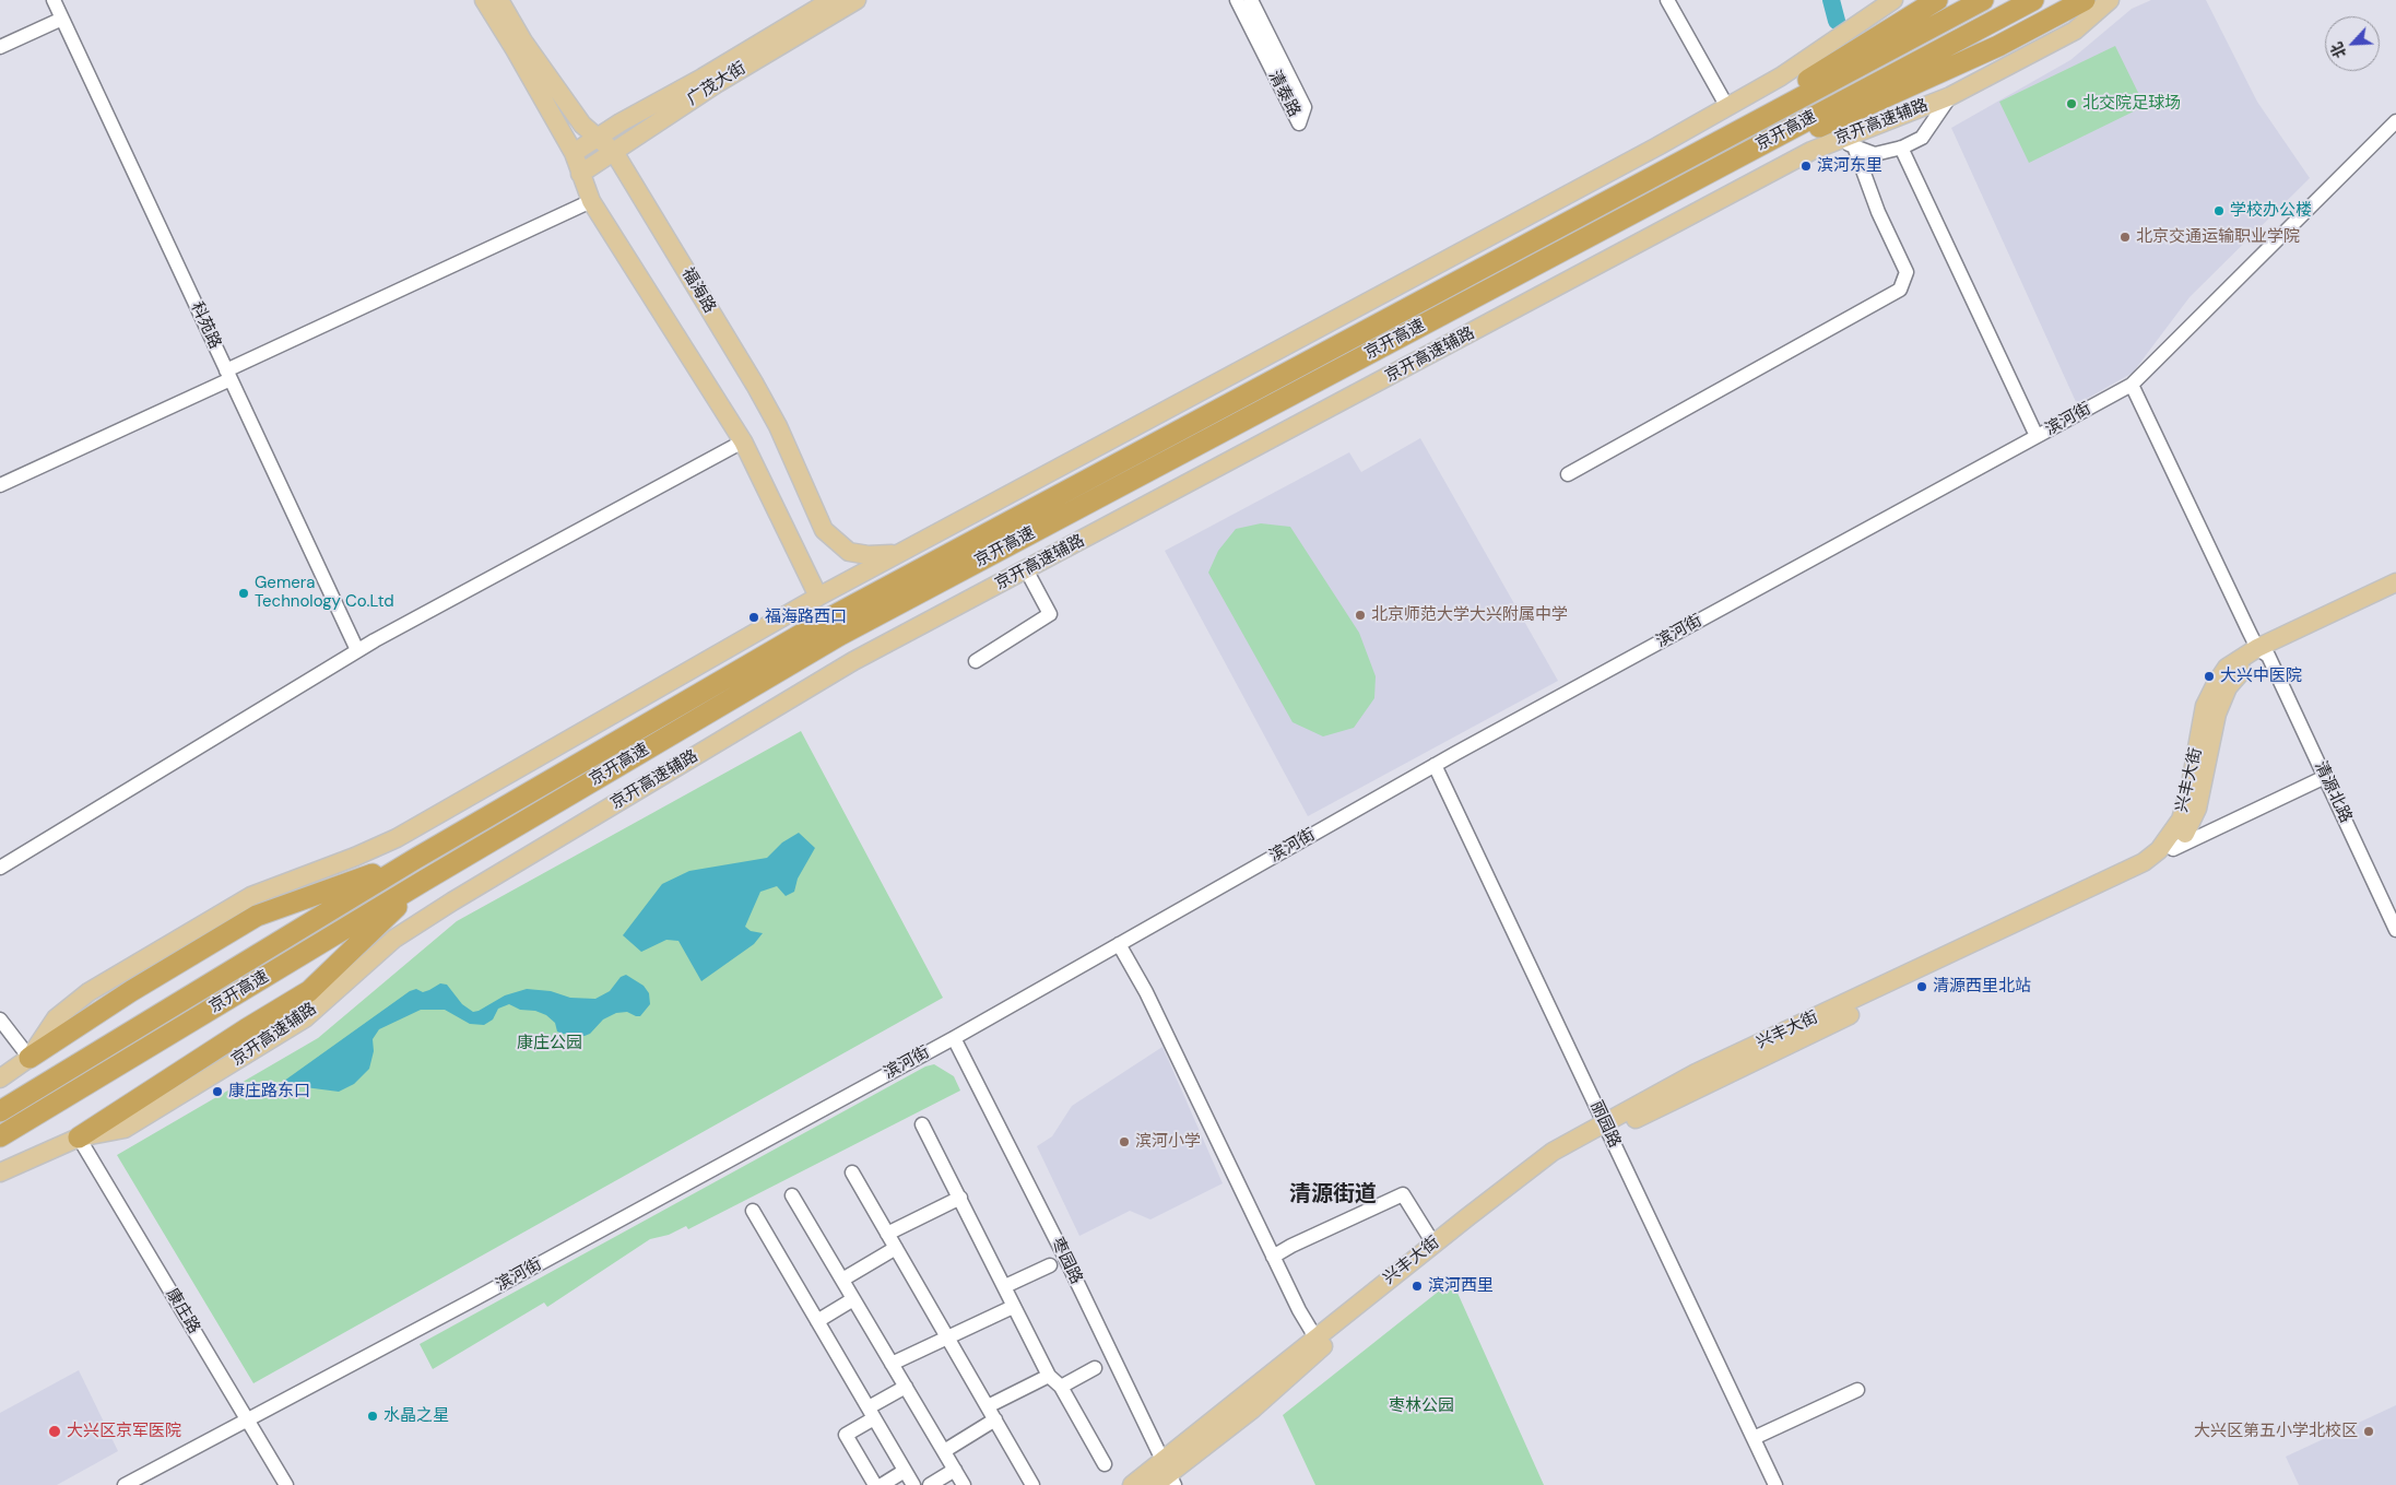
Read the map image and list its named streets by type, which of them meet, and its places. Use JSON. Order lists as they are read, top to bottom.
{
  "streets": {
    "highway": ["京开高速"],
    "main road": [
      "广茂大街",
      "京开高速辅路",
      "福海路",
      "兴丰大街"
    ],
    "street": [
      "清泰路",
      "科苑路",
      "滨河街",
      "清源北路",
      "丽园路",
      "枣园路",
      "康庄路"
    ]
  },
  "crossings": [
    ["广茂大街", "福海路"],
    ["京开高速辅路", "京开高速"],
    ["京开高速辅路", "康庄路"],
    ["滨河街", "清源北路"],
    ["滨河街", "丽园路"],
    ["滨河街", "枣园路"],
    ["滨河街", "康庄路"],
    ["兴丰大街", "清源北路"],
    ["兴丰大街", "丽园路"],
    ["兴丰大街", "枣园路"]
  ],
  "districts": ["清源街道"],
  "parks": ["康庄公园", "枣林公园"],
  "places": [
    "北交院足球场",
    "滨河东里",
    "学校办公楼",
    "北京交通运输职业学院",
    "Gemera Technology Co.Ltd",
    "北京师范大学大兴附属中学",
    "福海路西口",
    "大兴中医院",
    "清源西里北站",
    "康庄路东口",
    "滨河小学",
    "滨河西里",
    "水晶之星",
    "大兴区京军医院",
    "大兴区第五小学北校区"
  ],
  "north": "bottom left"
}
